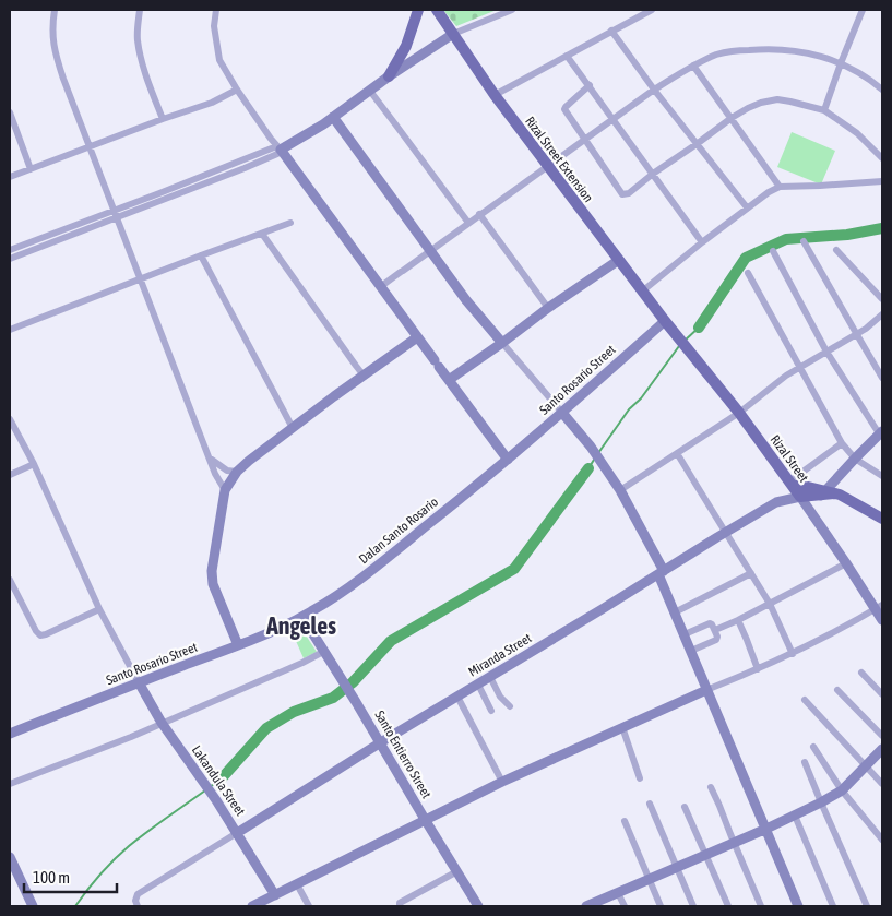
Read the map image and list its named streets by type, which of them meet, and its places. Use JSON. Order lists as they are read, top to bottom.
{
  "streets": {
    "main road": ["Rizal Street Extension", "Rizal Street"],
    "street": [
      "Santo Rosario Street",
      "Dalan Santo Rosario",
      "Miranda Street",
      "Santo Entierro Street",
      "Lakandula Street"
    ]
  },
  "crossings": [
    ["Rizal Street Extension", "Santo Rosario Street"],
    ["Rizal Street Extension", "Rizal Street"],
    ["Santo Rosario Street", "Rizal Street"],
    ["Santo Rosario Street", "Dalan Santo Rosario"],
    ["Santo Rosario Street", "Santo Entierro Street"],
    ["Santo Rosario Street", "Lakandula Street"],
    ["Rizal Street", "Miranda Street"],
    ["Dalan Santo Rosario", "Santo Entierro Street"],
    ["Miranda Street", "Santo Entierro Street"],
    ["Miranda Street", "Lakandula Street"]
  ],
  "districts": ["Angeles"],
  "scale_bar": "100 m"
}
